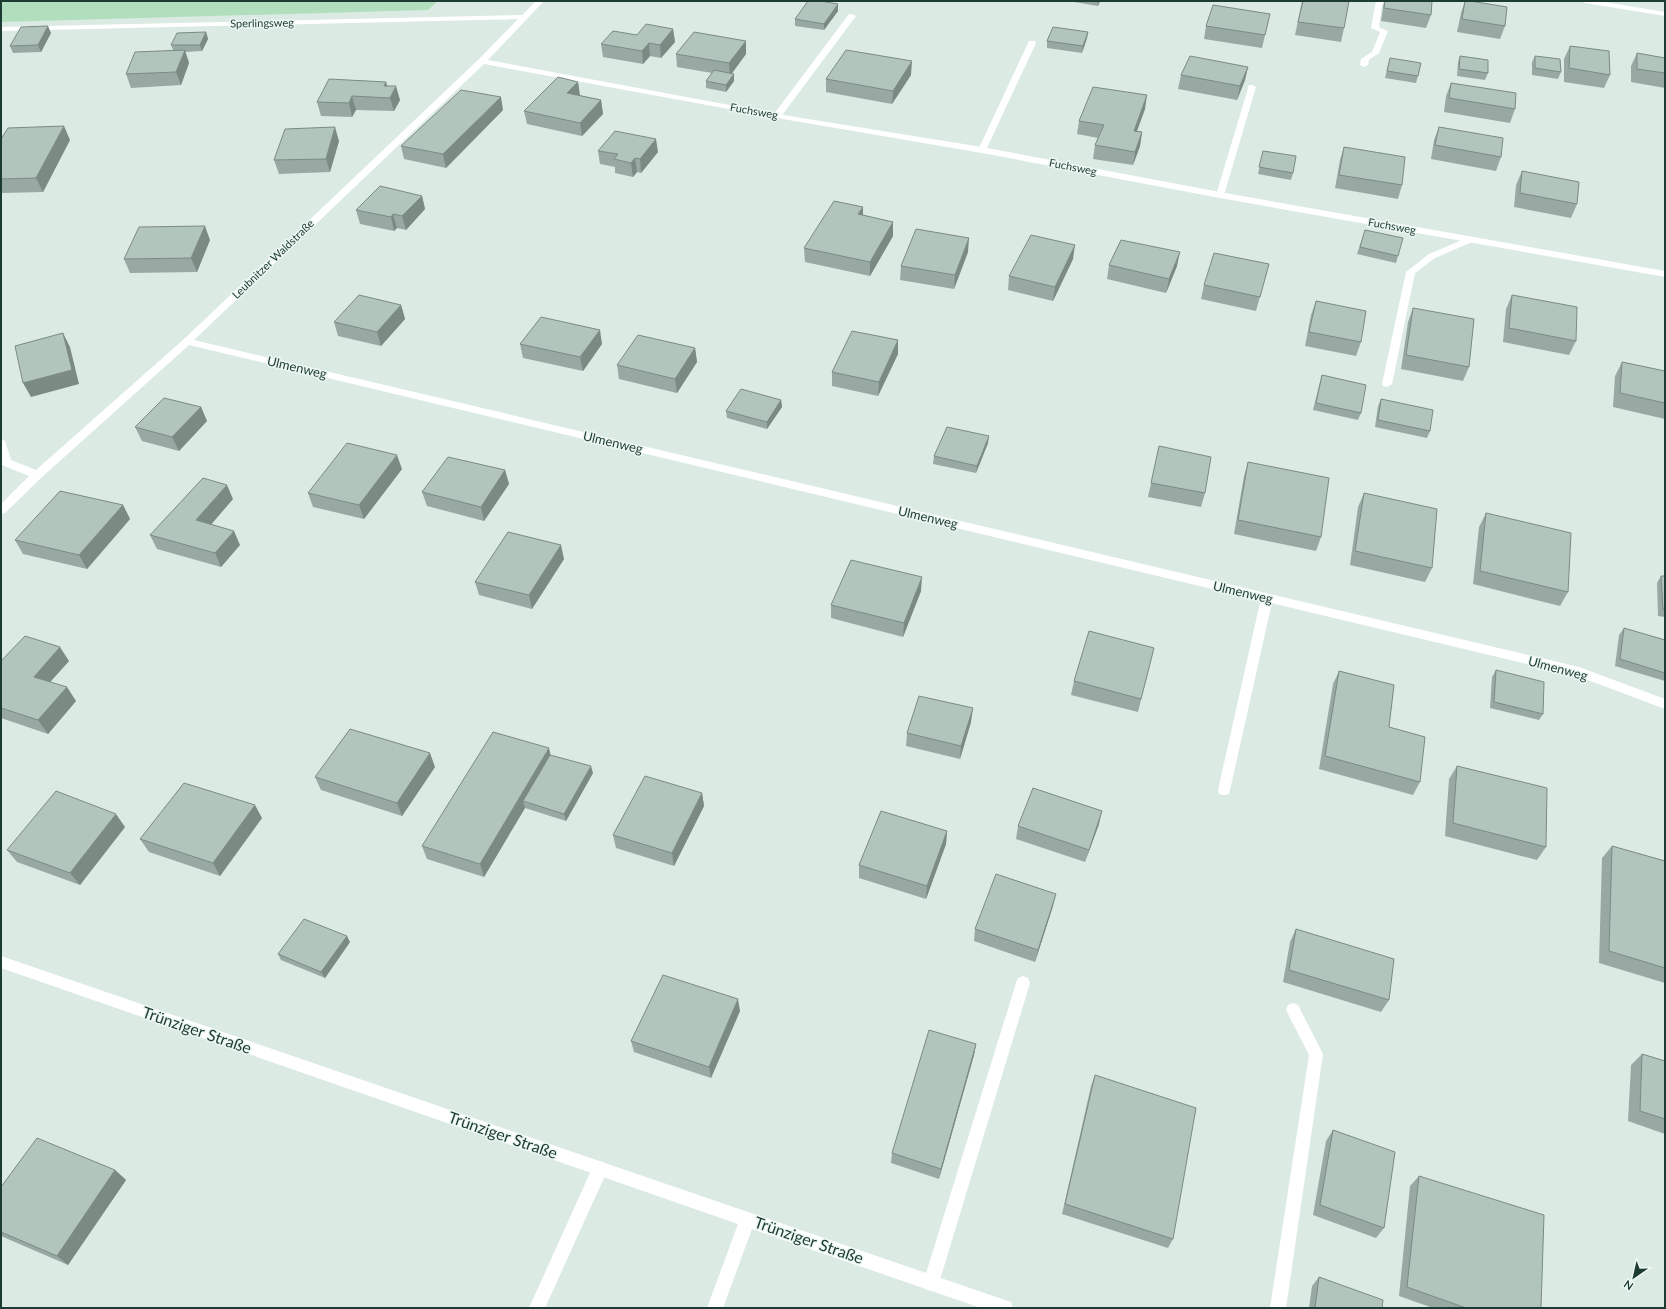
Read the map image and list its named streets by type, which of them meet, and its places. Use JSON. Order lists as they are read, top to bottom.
{
  "streets": {
    "street": [
      "Sperlingsweg",
      "Fuchsweg",
      "Leubnitzer Waldstraße",
      "Ulmenweg",
      "Trünziger Straße"
    ]
  },
  "crossings": [
    ["Sperlingsweg", "Leubnitzer Waldstraße"],
    ["Fuchsweg", "Leubnitzer Waldstraße"],
    ["Leubnitzer Waldstraße", "Ulmenweg"]
  ],
  "north": "bottom left"
}
